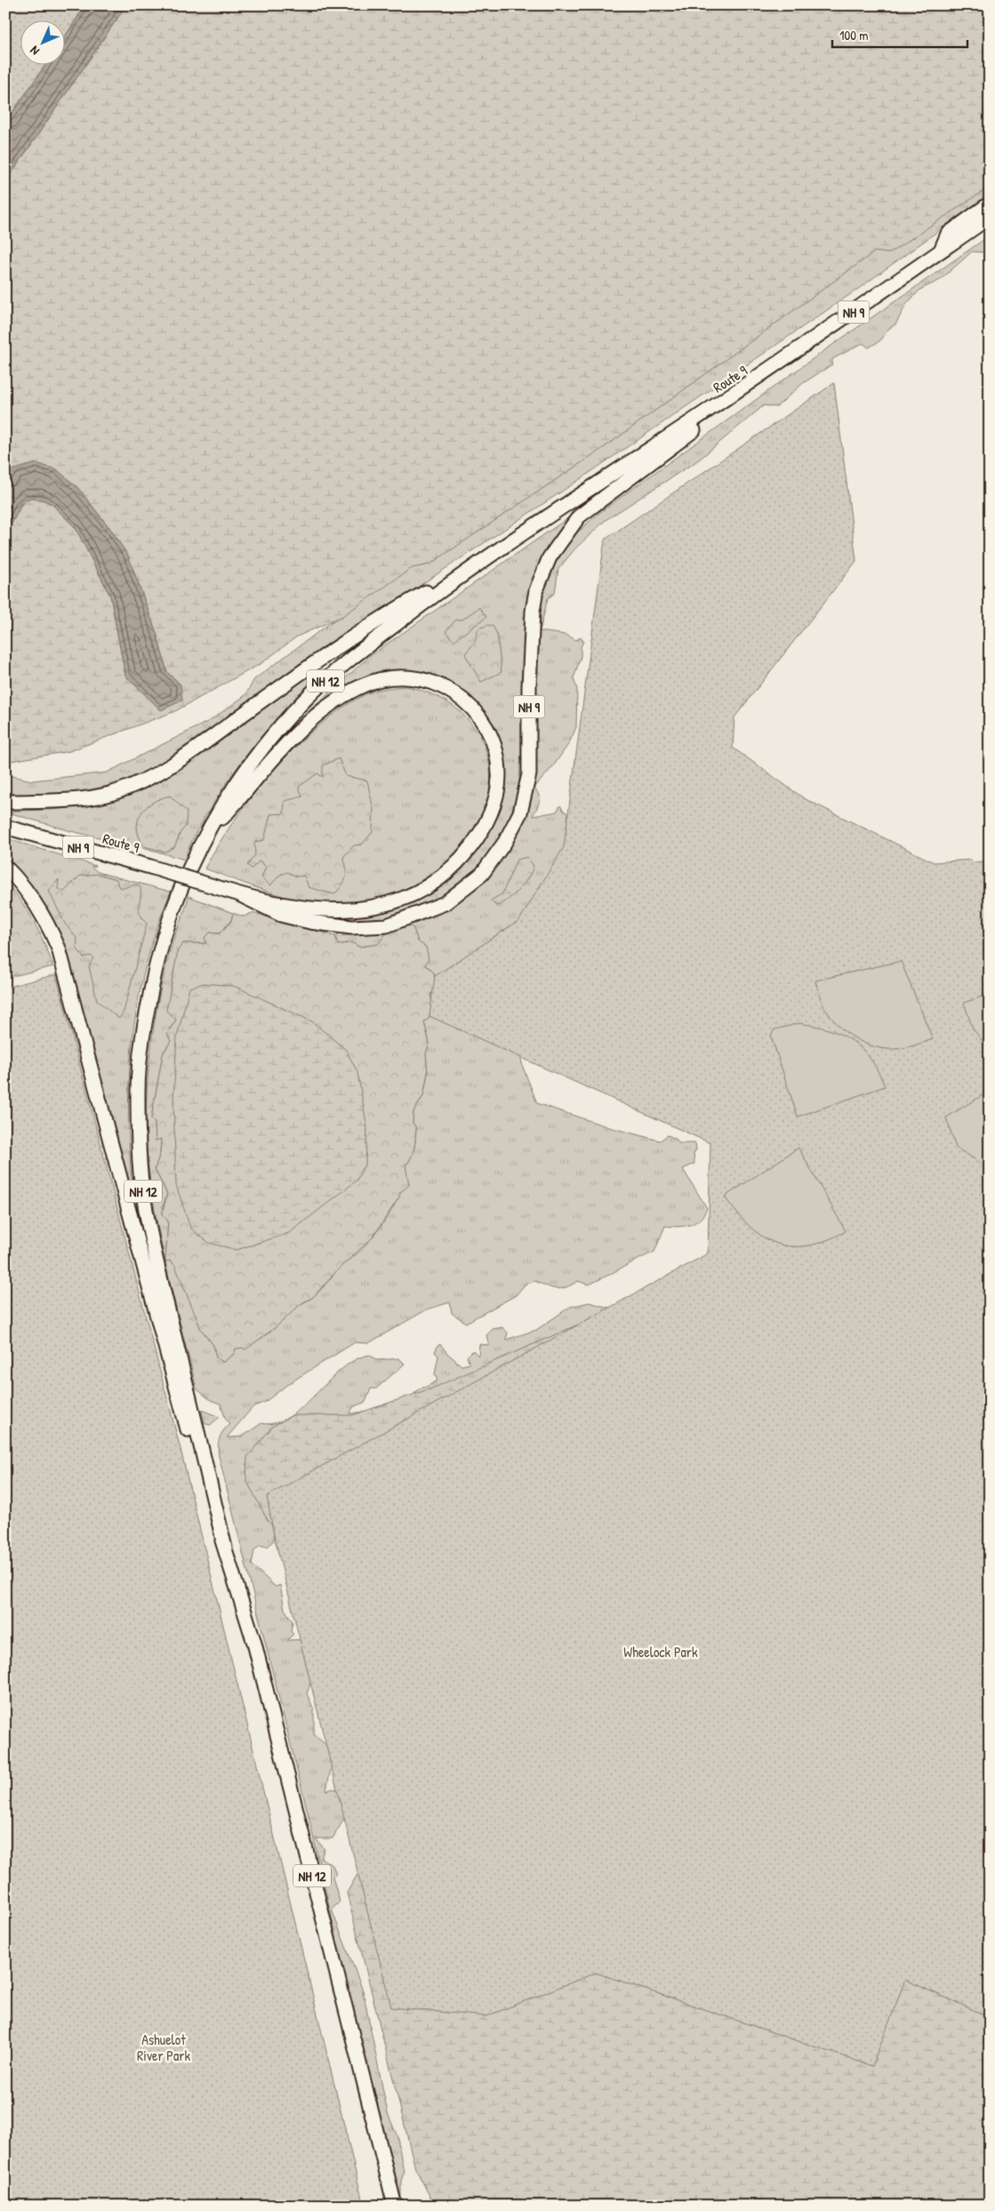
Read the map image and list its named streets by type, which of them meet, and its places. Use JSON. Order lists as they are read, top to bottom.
{
  "streets": {
    "highway": ["NH 9", "Route 9", "NH 12"]
  },
  "crossings": [
    ["NH 9", "Route 9"],
    ["NH 9", "NH 12"],
    ["Route 9", "NH 12"]
  ],
  "parks": ["Wheelock Park", "Ashuelot River Park"],
  "scale_bar": "100 m",
  "north": "bottom left"
}
